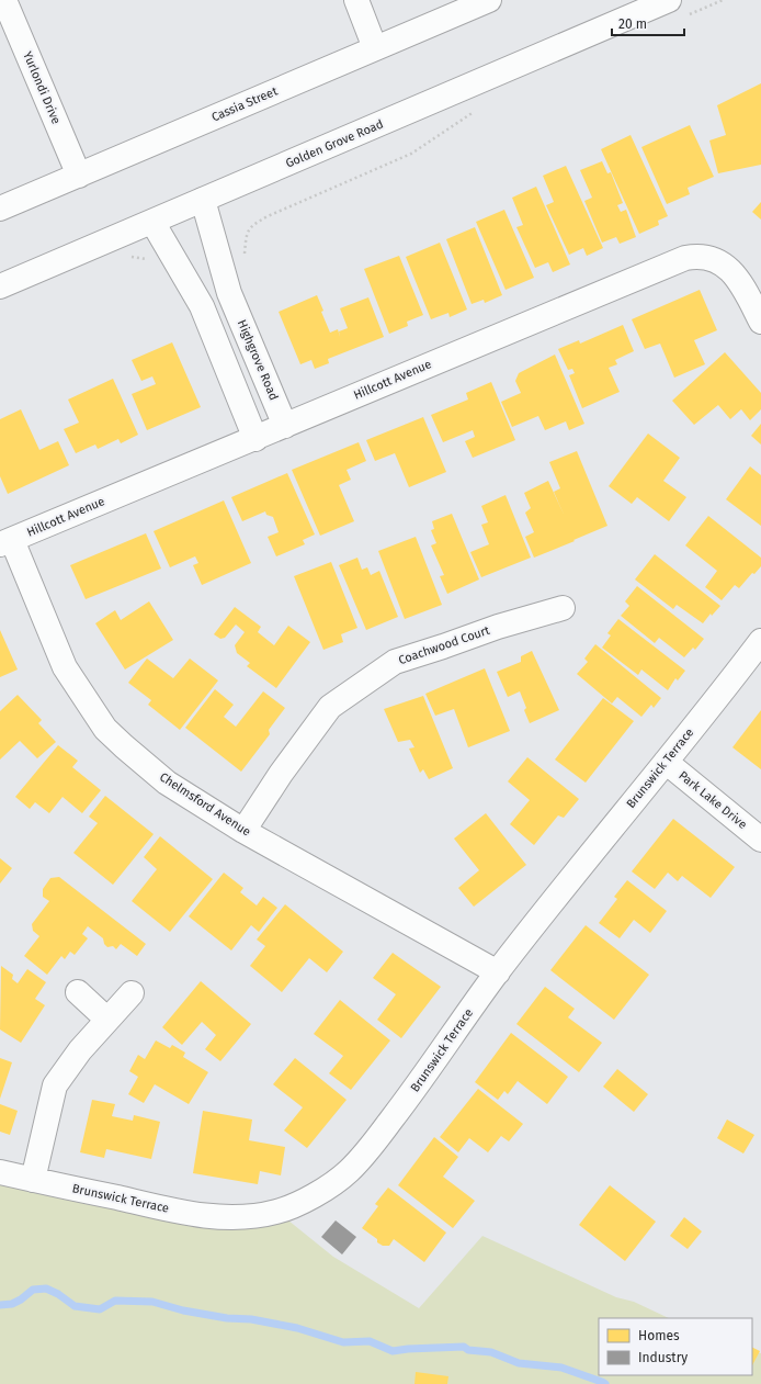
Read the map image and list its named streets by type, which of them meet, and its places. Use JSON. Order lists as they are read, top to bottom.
{
  "streets": {
    "street": [
      "Yurlondi Drive",
      "Cassia Street",
      "Golden Grove Road",
      "Highgrove Road",
      "Hillcott Avenue",
      "Coachwood Court",
      "Brunswick Terrace",
      "Park Lake Drive",
      "Chelmsford Avenue"
    ]
  },
  "crossings": [
    ["Yurlondi Drive", "Cassia Street"],
    ["Golden Grove Road", "Highgrove Road"],
    ["Highgrove Road", "Hillcott Avenue"],
    ["Hillcott Avenue", "Chelmsford Avenue"],
    ["Coachwood Court", "Chelmsford Avenue"],
    ["Brunswick Terrace", "Park Lake Drive"],
    ["Brunswick Terrace", "Chelmsford Avenue"]
  ],
  "legend": ["Homes", "Industry"],
  "scale_bar": "20 m"
}
